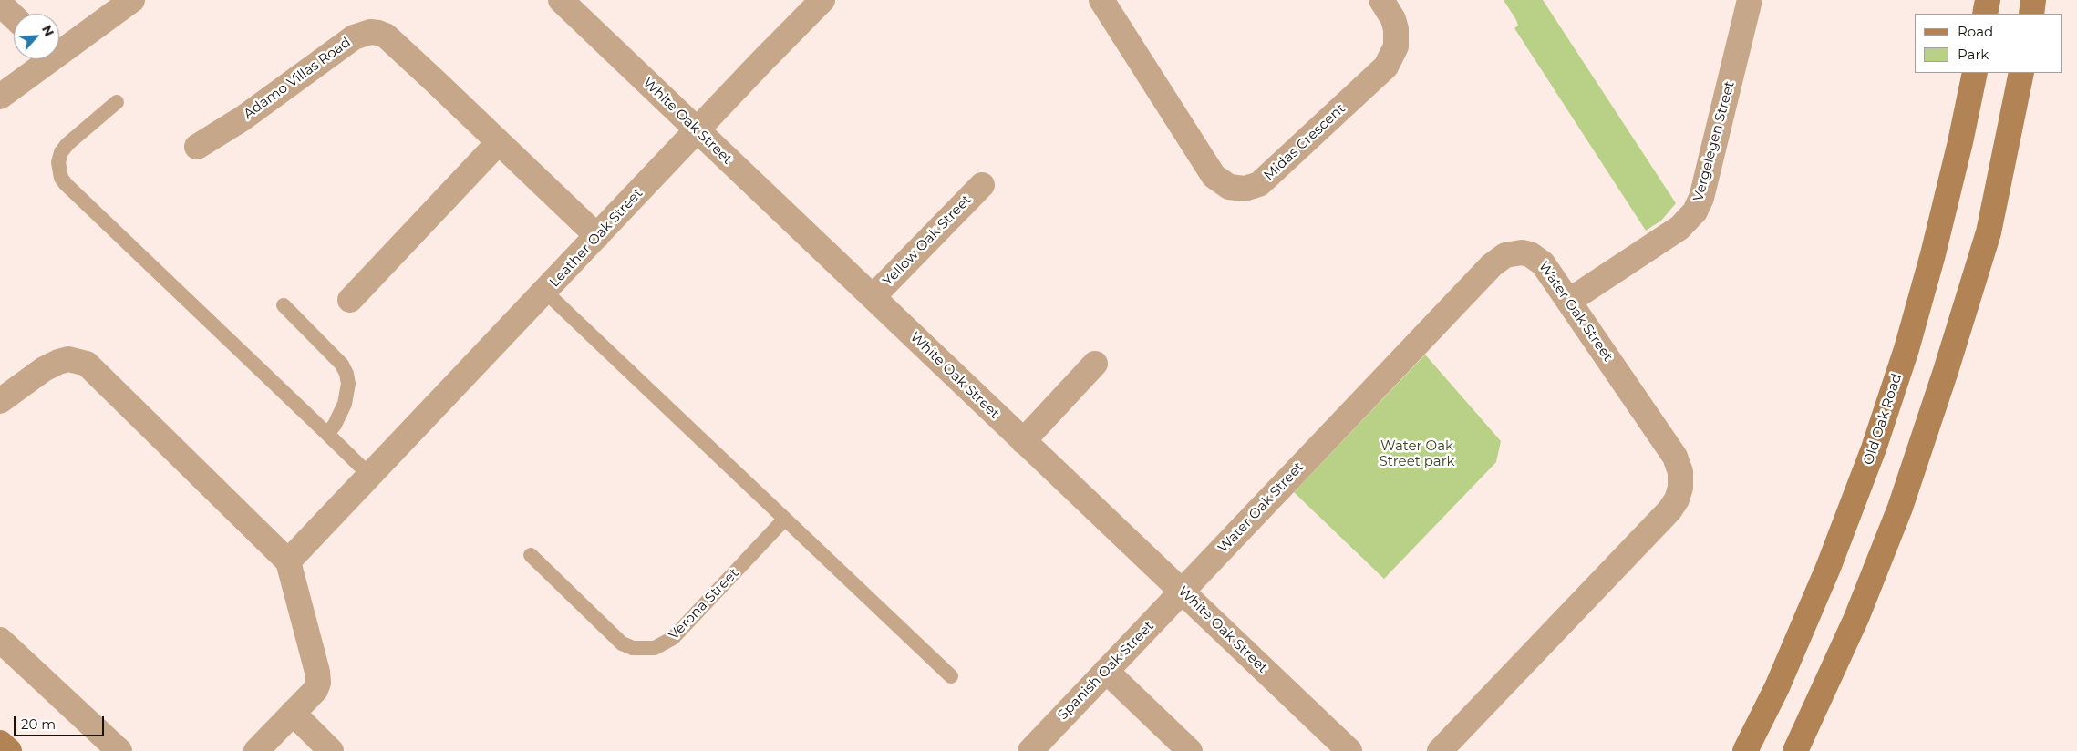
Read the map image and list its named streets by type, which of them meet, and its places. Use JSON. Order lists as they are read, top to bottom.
{
  "streets": {
    "main road": ["Old Oak Road"],
    "street": [
      "Adamo Villas Road",
      "White Oak Street",
      "Vergelegen Street",
      "Midas Crescent",
      "Leather Oak Street",
      "Yellow Oak Street",
      "Water Oak Street",
      "Spanish Oak Street"
    ],
    "lane": ["Verona Street"]
  },
  "crossings": [
    ["Adamo Villas Road", "Leather Oak Street"],
    ["White Oak Street", "Leather Oak Street"],
    ["White Oak Street", "Yellow Oak Street"],
    ["White Oak Street", "Water Oak Street"],
    ["White Oak Street", "Spanish Oak Street"],
    ["Vergelegen Street", "Water Oak Street"],
    ["Water Oak Street", "Spanish Oak Street"]
  ],
  "parks": ["Water Oak Street park"],
  "legend": ["Road", "Park"],
  "scale_bar": "20 m",
  "north": "top right"
}
